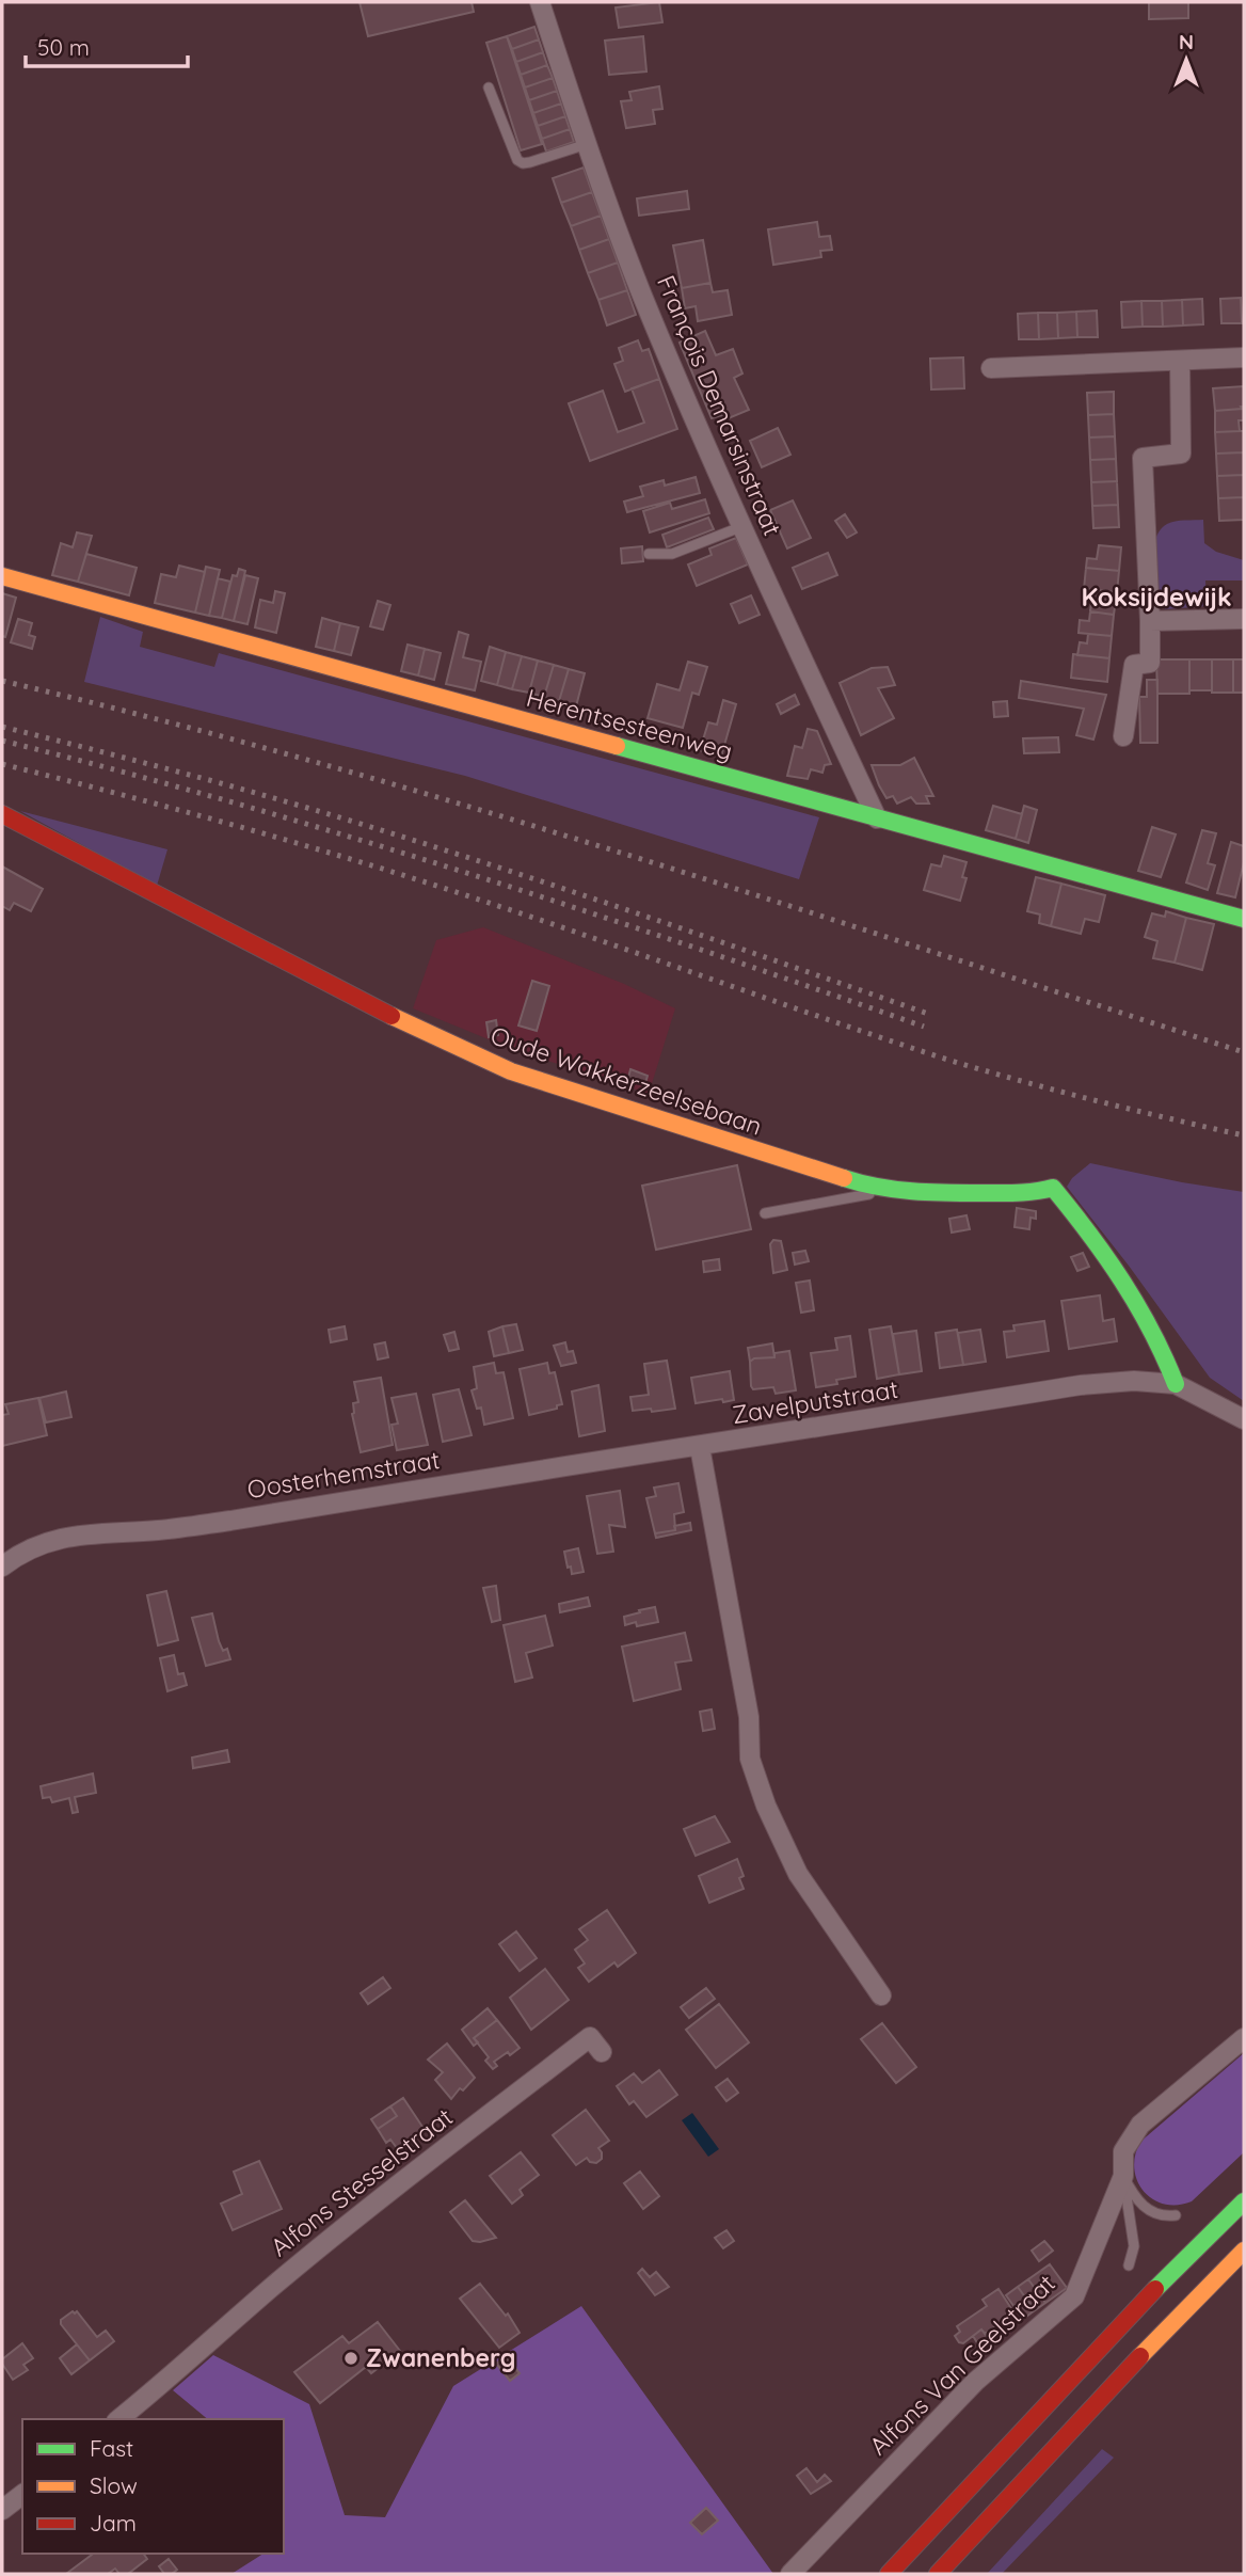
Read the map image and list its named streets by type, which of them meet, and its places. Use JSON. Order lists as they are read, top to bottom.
{
  "streets": {
    "main road": ["Herentsesteenweg", "Oude Wakkerzeelsebaan"],
    "street": [
      "François Demarsinstraat",
      "Zavelputstraat",
      "Oosterhemstraat",
      "Alfons Stesselstraat",
      "Alfons Van Geelstraat"
    ]
  },
  "crossings": [
    ["François Demarsinstraat", "Herentsesteenweg"],
    ["Oude Wakkerzeelsebaan", "Zavelputstraat"],
    ["Zavelputstraat", "Oosterhemstraat"]
  ],
  "districts": ["Koksijdewijk"],
  "places": ["Zwanenberg"],
  "legend": ["Fast", "Slow", "Jam"],
  "scale_bar": "50 m",
  "north": "top"
}
